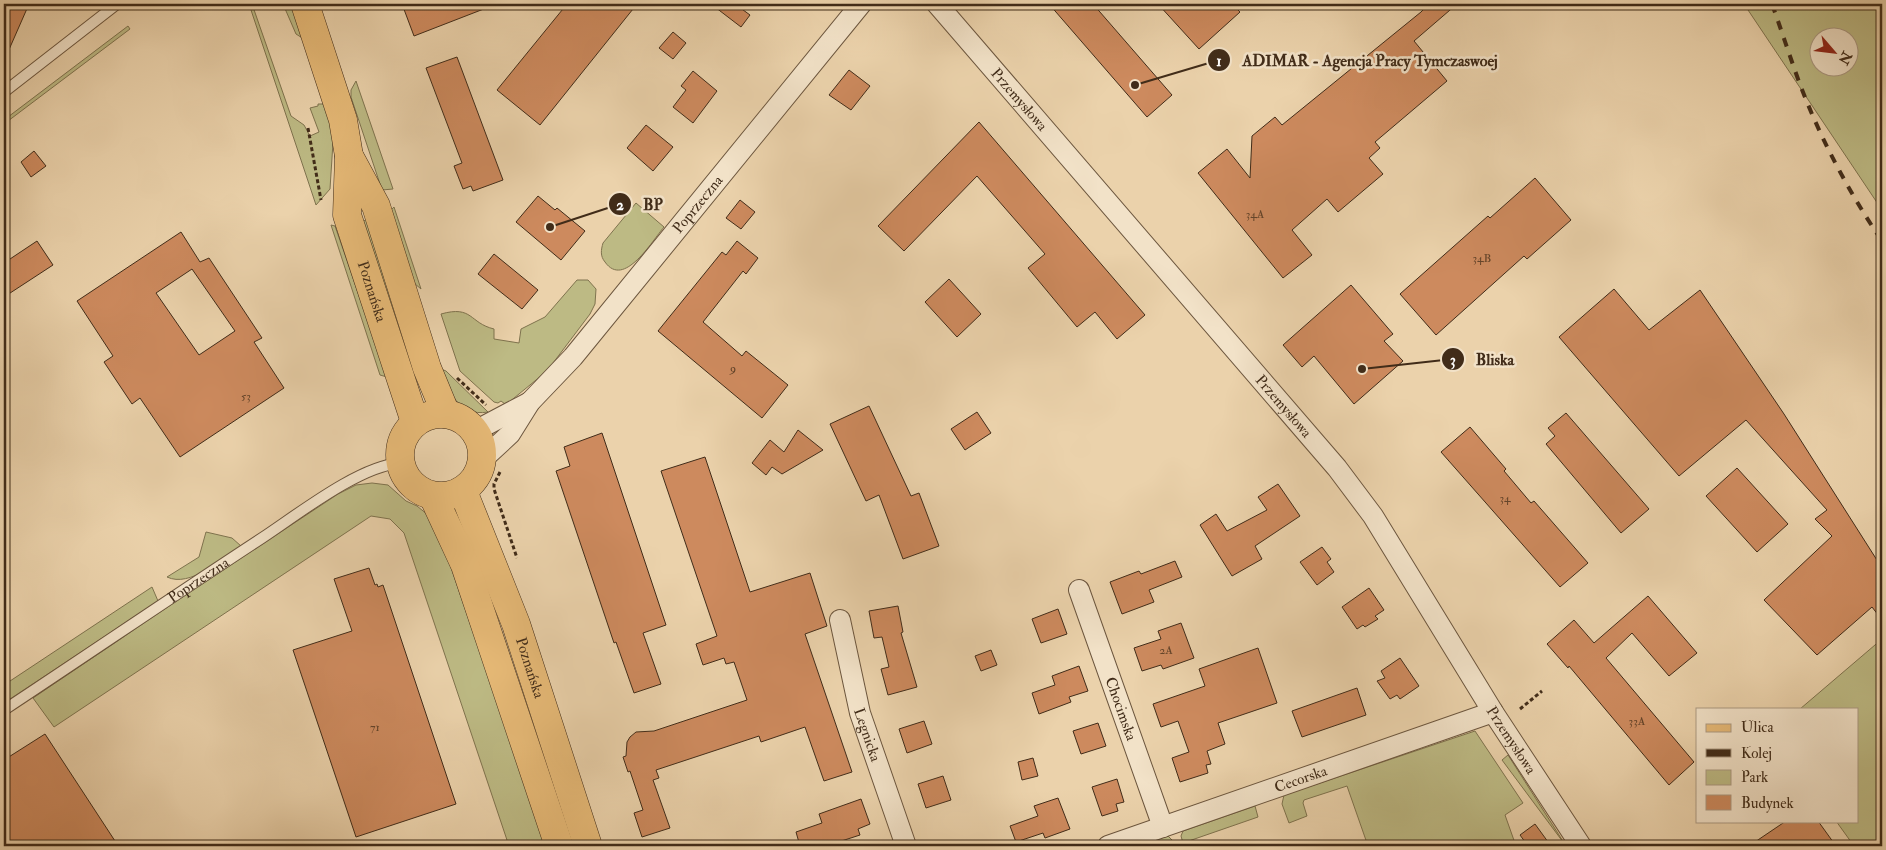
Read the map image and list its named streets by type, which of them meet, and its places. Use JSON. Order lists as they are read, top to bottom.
{
  "streets": {
    "main road": ["Poznańska"],
    "street": [
      "Przemysłowa",
      "Poprzeczna",
      "Chocimska",
      "Legnicka",
      "Cecorska"
    ]
  },
  "crossings": [
    ["Przemysłowa", "Cecorska"],
    ["Poprzeczna", "Poznańska"],
    ["Chocimska", "Cecorska"]
  ],
  "places": ["ADIMAR - Agencja Pracy Tymczaswoej", "BP", "Bliska"],
  "house_numbers": [
    "34A",
    "34B",
    "9",
    "53",
    "34",
    "2A",
    "33A",
    "71"
  ],
  "legend": [
    "Ulica",
    "Kolej",
    "Park",
    "Budynek"
  ],
  "north": "bottom right"
}
